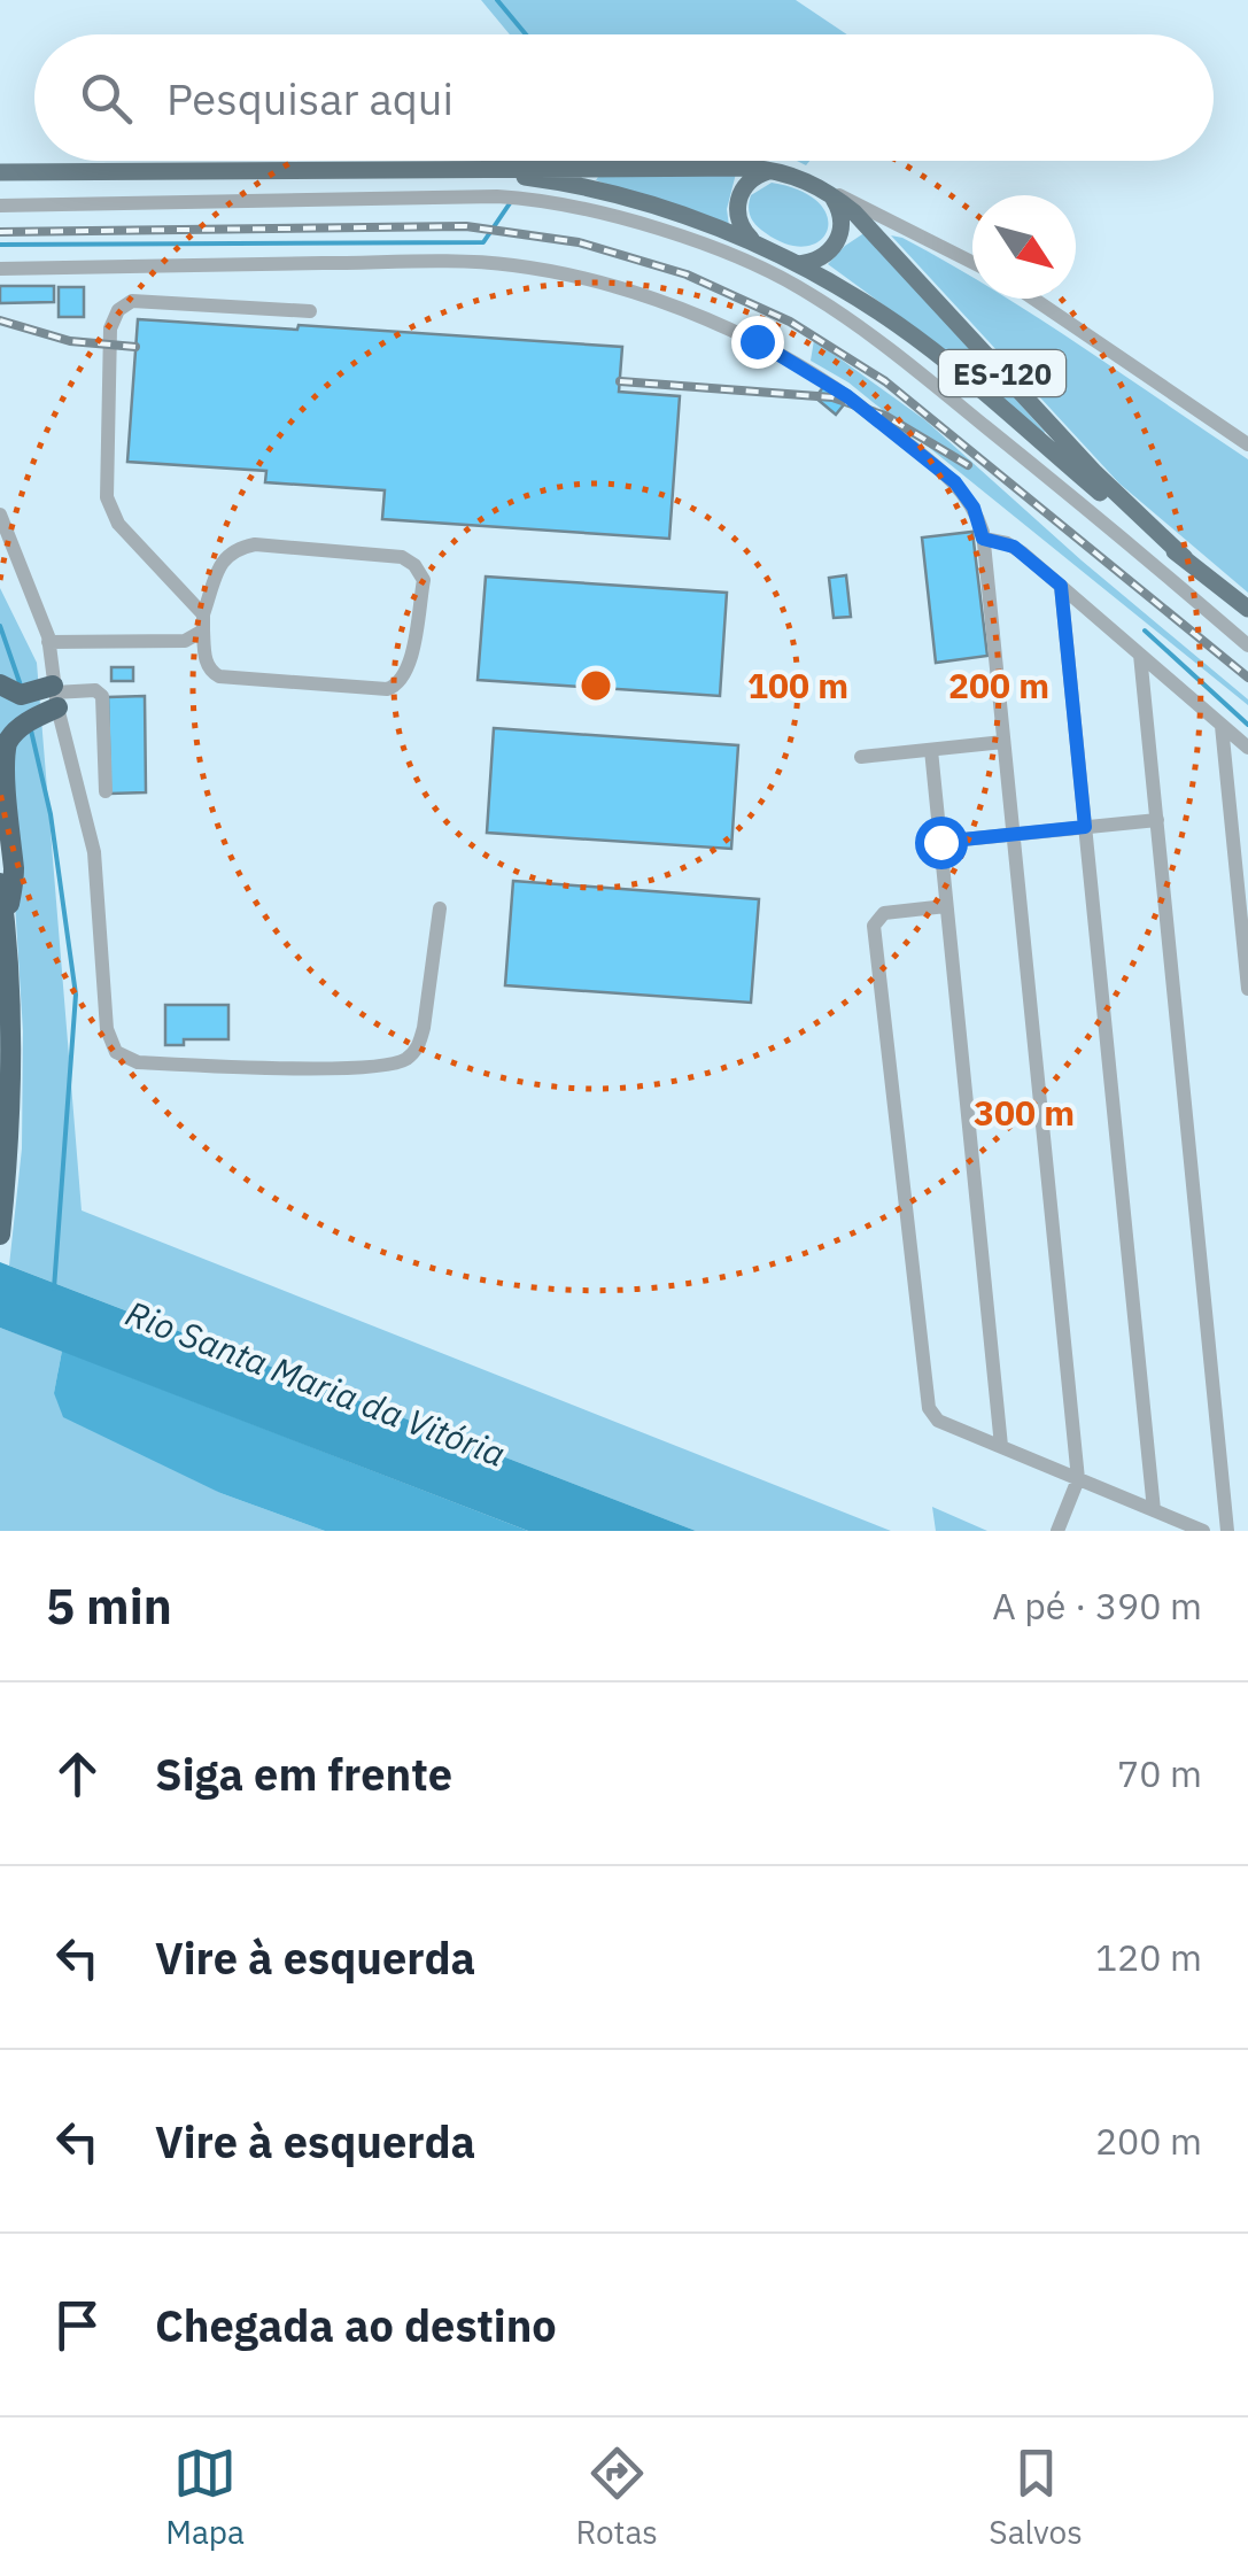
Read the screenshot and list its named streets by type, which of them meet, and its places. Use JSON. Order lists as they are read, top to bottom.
{
  "streets": {
    "main road": ["ES-120"]
  },
  "water": ["Rio Santa Maria da Vitória"],
  "north": "bottom right",
  "page": {
    "search": "Pesquisar aqui",
    "heading": ["5 min", "A pé · 390 m"],
    "list": [
      ["Siga em frente", "70 m"],
      ["Vire à esquerda", "120 m"],
      ["Vire à esquerda", "200 m"],
      "Chegada ao destino"
    ],
    "nav": ["Mapa", "Rotas", "Salvos"]
  },
  "rings": ["100 m", "200 m", "300 m"]
}
